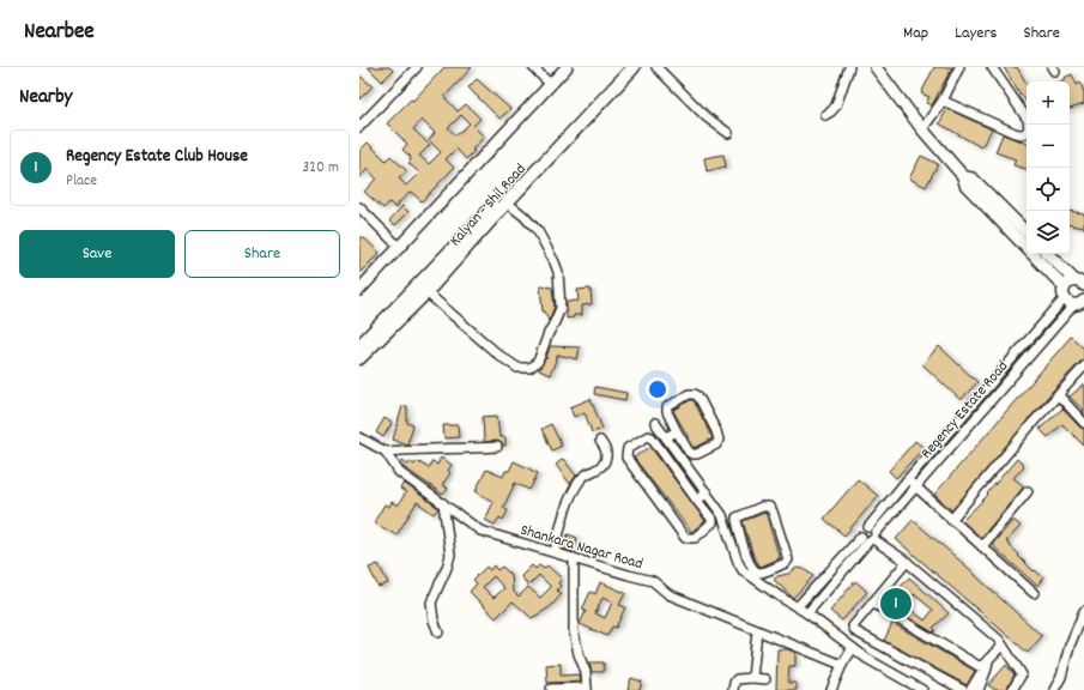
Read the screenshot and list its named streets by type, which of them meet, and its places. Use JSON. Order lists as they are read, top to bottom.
{
  "streets": {
    "main road": ["Kalyan - Shil Road"],
    "street": ["Regency Estate Road", "Shankara Nagar Road"]
  },
  "page": {
    "header": "Nearbee",
    "nav": ["Map", "Layers", "Share"],
    "heading": "Nearby",
    "map_buttons": ["+", "−"],
    "list": [
      {
        "mark": "1",
        "name": "Regency Estate Club House",
        "note": "Place",
        "value": "320 m"
      }
    ],
    "buttons": ["Save", "Share"],
    "pins": "1"
  }
}
